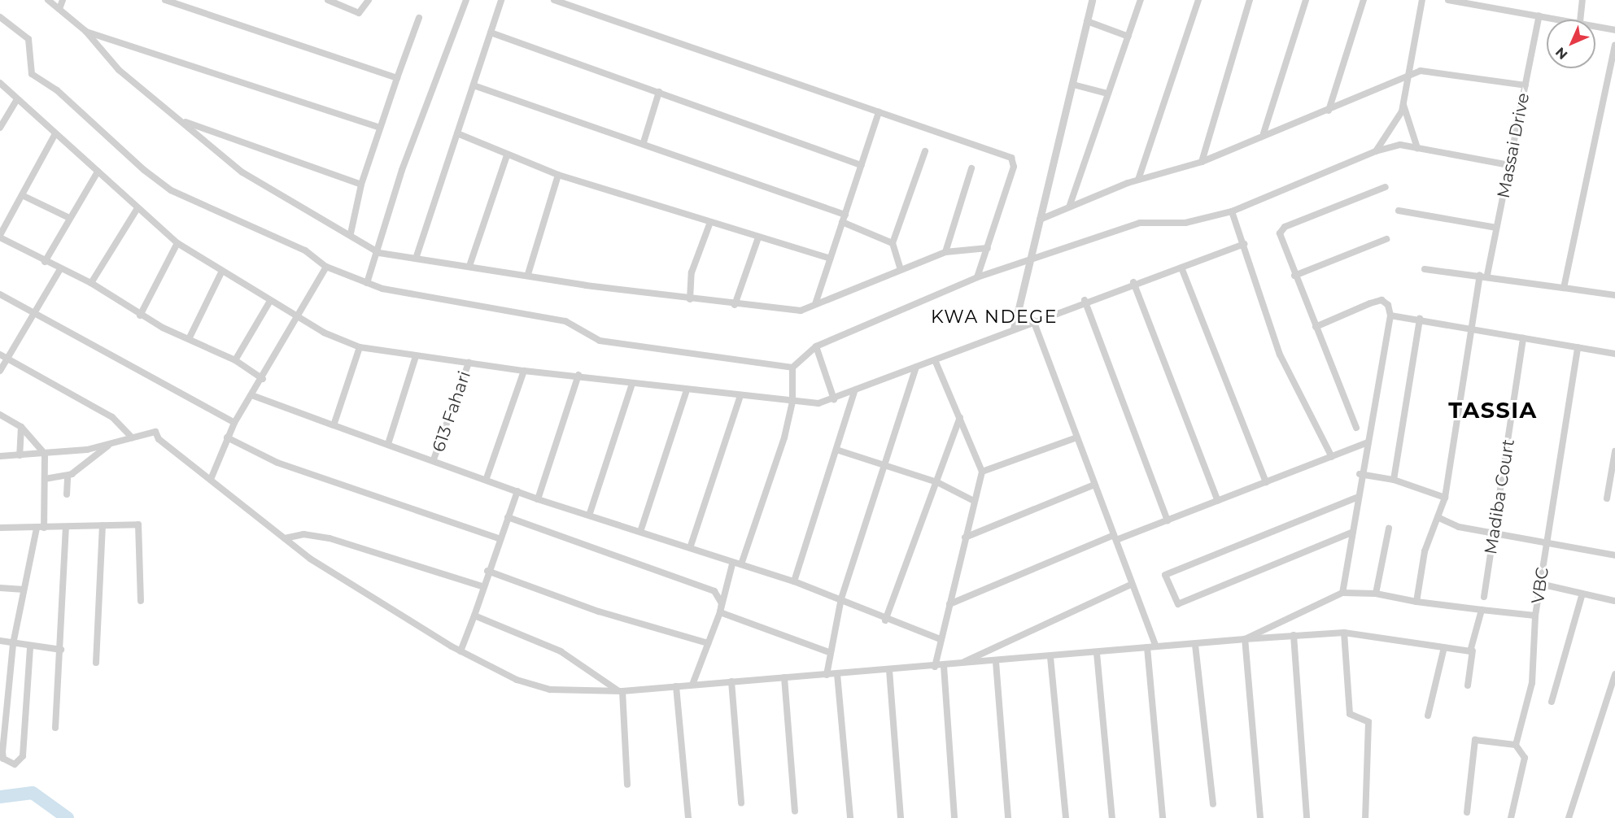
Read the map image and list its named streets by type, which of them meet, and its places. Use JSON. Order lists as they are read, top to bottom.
{
  "streets": {
    "street": [
      "Massai Drive",
      "613 Fahari",
      "Madiba Court",
      "VBC"
    ]
  },
  "districts": ["KWA NDEGE", "TASSIA"],
  "north": "bottom left"
}
